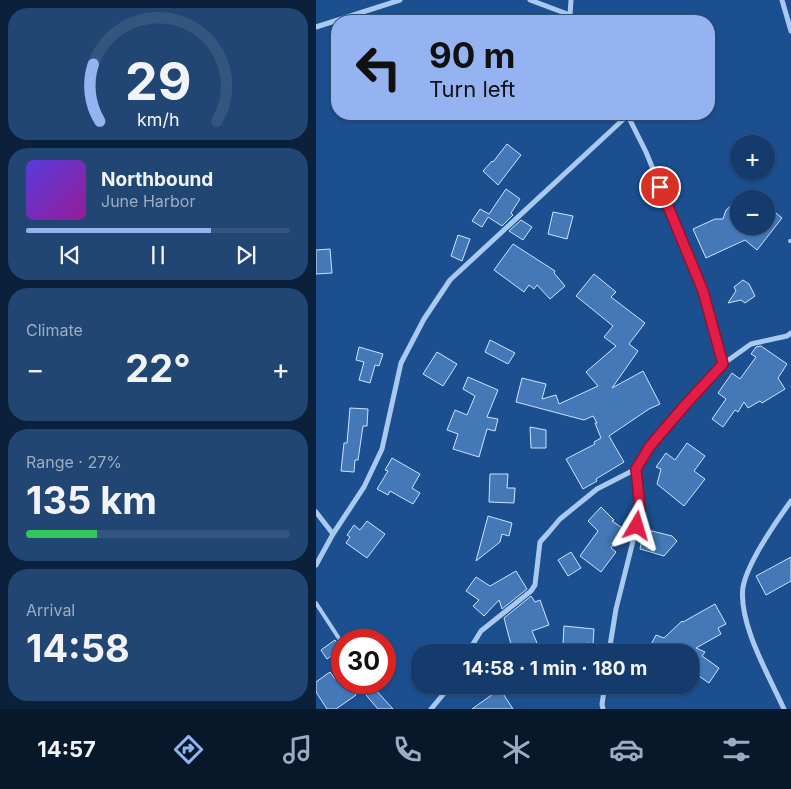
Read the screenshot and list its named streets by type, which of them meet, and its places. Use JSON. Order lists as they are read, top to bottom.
{
  "page": {
    "turn": ["90 m", "Turn left"],
    "map_buttons": ["+", "−"],
    "song": ["Northbound", "June Harbor"],
    "tile": [
      "Climate",
      ["Range · 27%", "135 km"],
      ["Arrival", "14:58"]
    ],
    "heat": ["−", "22°", "+"],
    "limit": "30",
    "trip": "14:58 · 1 min · 180 m",
    "tabs": "14:57",
    "gauge": ["29", "km/h"]
  }
}
